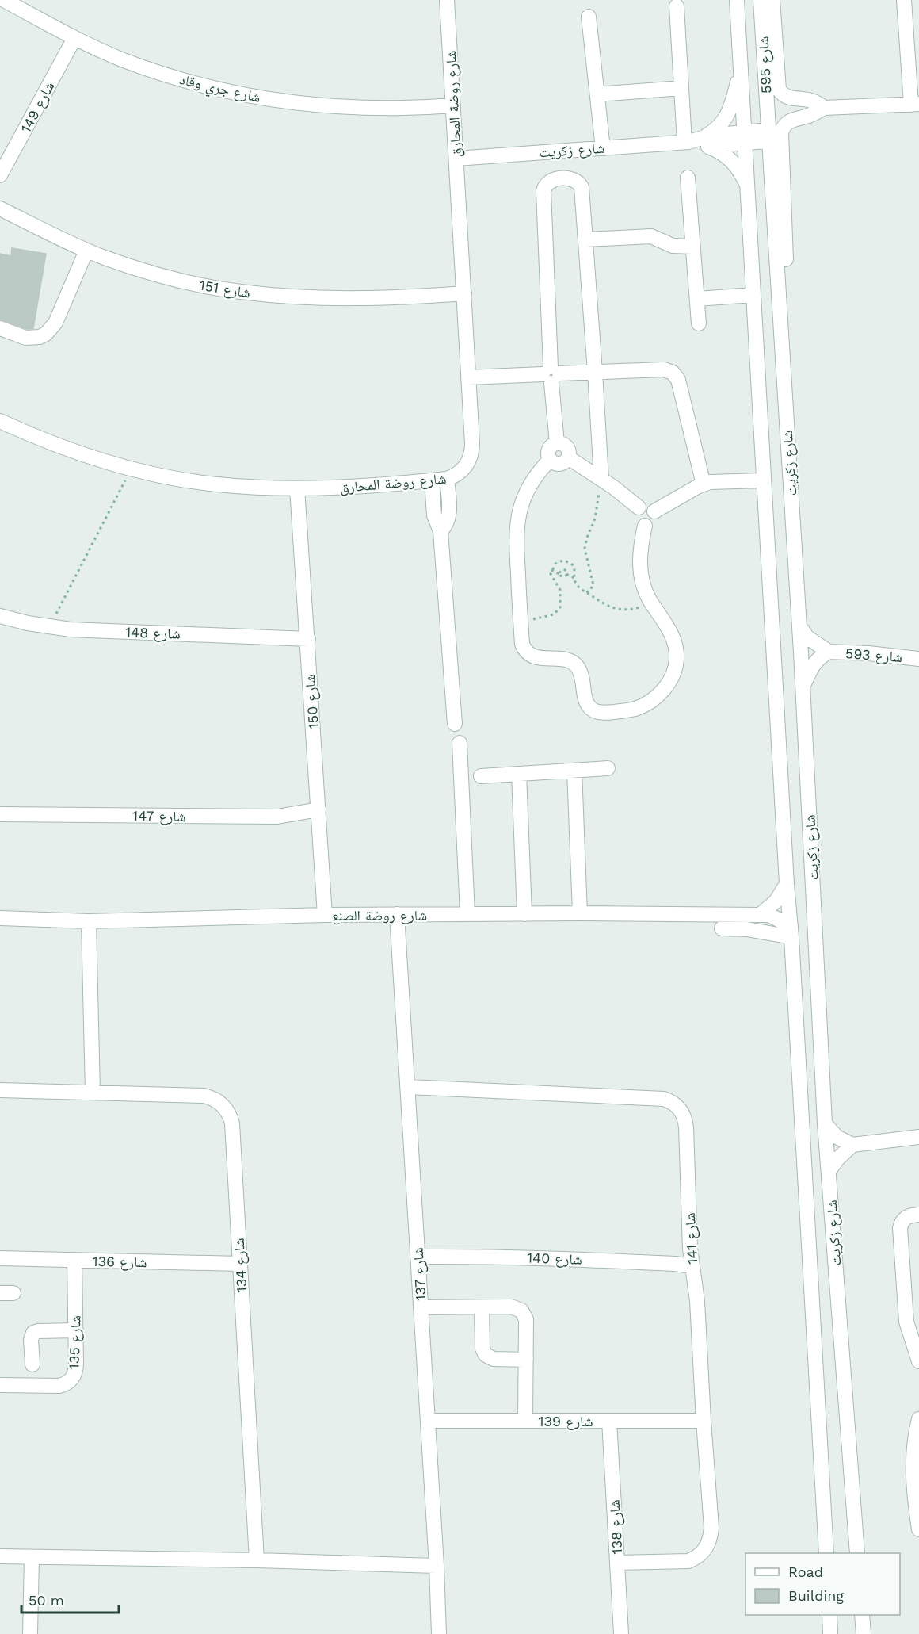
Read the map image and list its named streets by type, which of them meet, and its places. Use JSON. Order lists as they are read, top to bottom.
{
  "streets": {
    "street": [
      "شارع 595",
      "شارع جري وقاد",
      "شارع روضة المحارق",
      "شارع 149",
      "شارع زكريت",
      "شارع 151",
      "شارع 148",
      "شارع 593",
      "شارع 150",
      "شارع 147",
      "شارع روضة الصنع",
      "شارع 141",
      "شارع 140",
      "شارع 136",
      "شارع 134",
      "شارع 137",
      "شارع 135",
      "شارع 139",
      "شارع 138"
    ]
  },
  "crossings": [
    ["شارع 595", "شارع زكريت"],
    ["شارع جري وقاد", "شارع روضة المحارق"],
    ["شارع جري وقاد", "شارع 149"],
    ["شارع روضة المحارق", "شارع زكريت"],
    ["شارع روضة المحارق", "شارع 151"],
    ["شارع روضة المحارق", "شارع 150"],
    ["شارع زكريت", "شارع 593"],
    ["شارع زكريت", "شارع روضة الصنع"],
    ["شارع 148", "شارع 150"],
    ["شارع 150", "شارع 147"],
    ["شارع 150", "شارع روضة الصنع"],
    ["شارع روضة الصنع", "شارع 137"],
    ["شارع 141", "شارع 140"],
    ["شارع 141", "شارع 137"],
    ["شارع 141", "شارع 139"],
    ["شارع 141", "شارع 138"],
    ["شارع 140", "شارع 137"],
    ["شارع 136", "شارع 134"],
    ["شارع 136", "شارع 135"],
    ["شارع 137", "شارع 139"],
    ["شارع 139", "شارع 138"]
  ],
  "legend": ["Road", "Building"],
  "scale_bar": "50 m"
}
